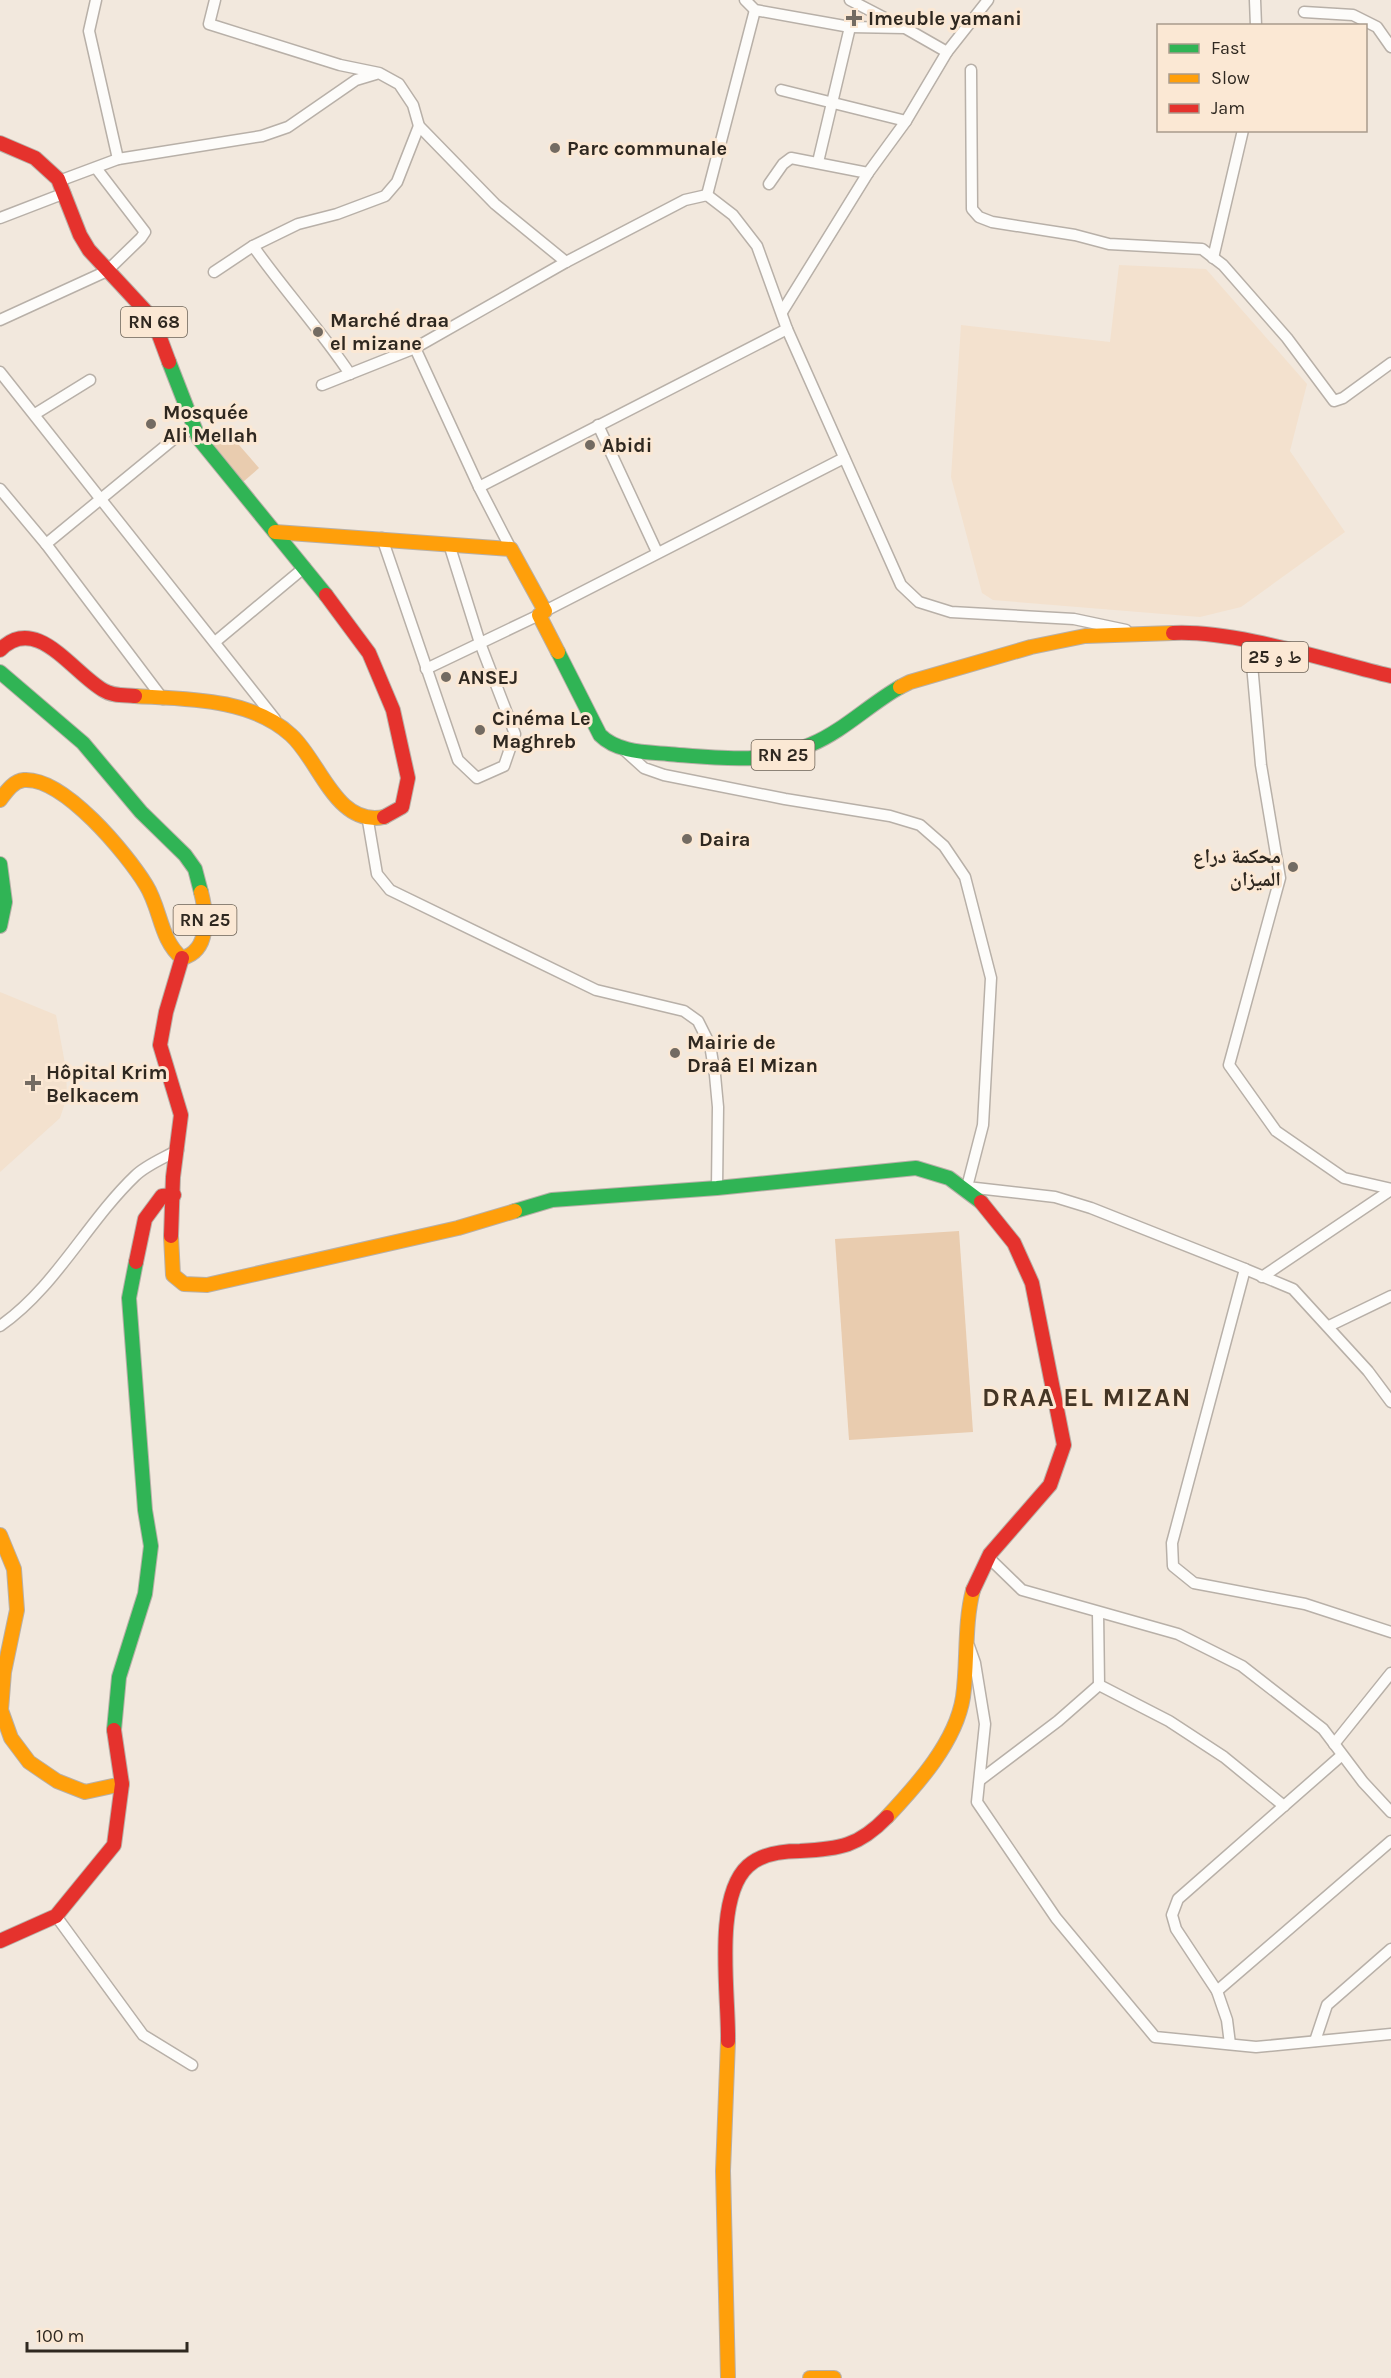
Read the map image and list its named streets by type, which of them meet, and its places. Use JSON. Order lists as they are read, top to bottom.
{
  "streets": {
    "main road": ["RN 68", "ط و 25", "RN 25"]
  },
  "crossings": [
    ["ط و 25", "RN 25"]
  ],
  "districts": ["DRAA EL MIZAN"],
  "places": {
    "health": ["Imeuble yamani", "Hôpital Krim Belkacem"],
    "other": [
      "Parc communale",
      "Marché draa el mizane",
      "Mosquée Ali Mellah",
      "Abidi",
      "ANSEJ",
      "Cinéma Le Maghreb",
      "Daira",
      "محكمة دراع الميزان",
      "Mairie de Draâ El Mizan"
    ]
  },
  "legend": ["Fast", "Slow", "Jam"],
  "scale_bar": "100 m"
}
